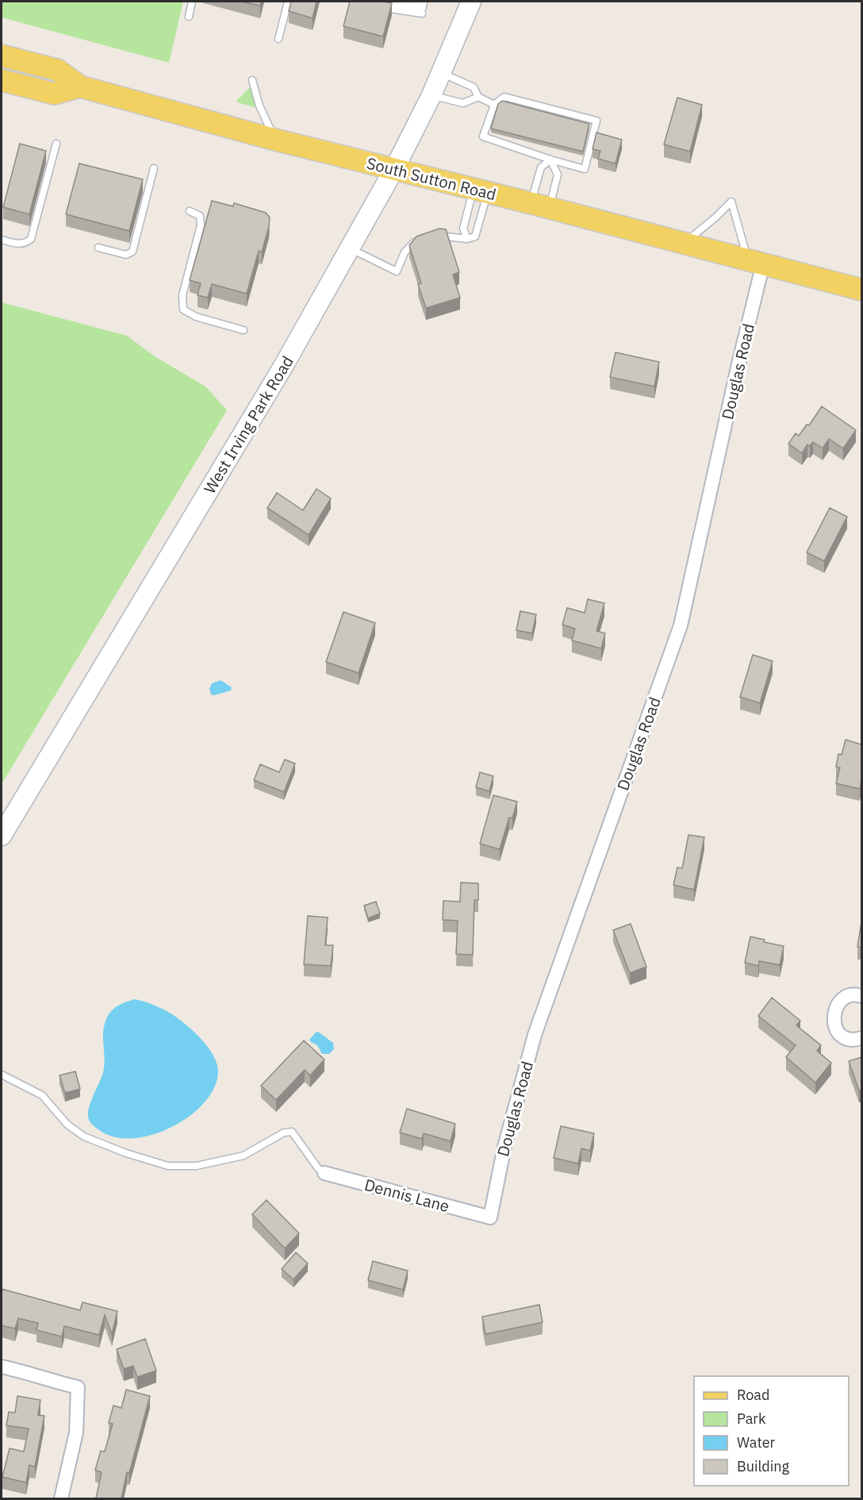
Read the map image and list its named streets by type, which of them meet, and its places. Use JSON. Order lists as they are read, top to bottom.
{
  "streets": {
    "main road": ["South Sutton Road", "West Irving Park Road"],
    "street": ["Douglas Road", "Dennis Lane"]
  },
  "crossings": [
    ["South Sutton Road", "Douglas Road"],
    ["South Sutton Road", "West Irving Park Road"],
    ["Douglas Road", "Dennis Lane"]
  ],
  "legend": [
    "Road",
    "Park",
    "Water",
    "Building"
  ]
}
